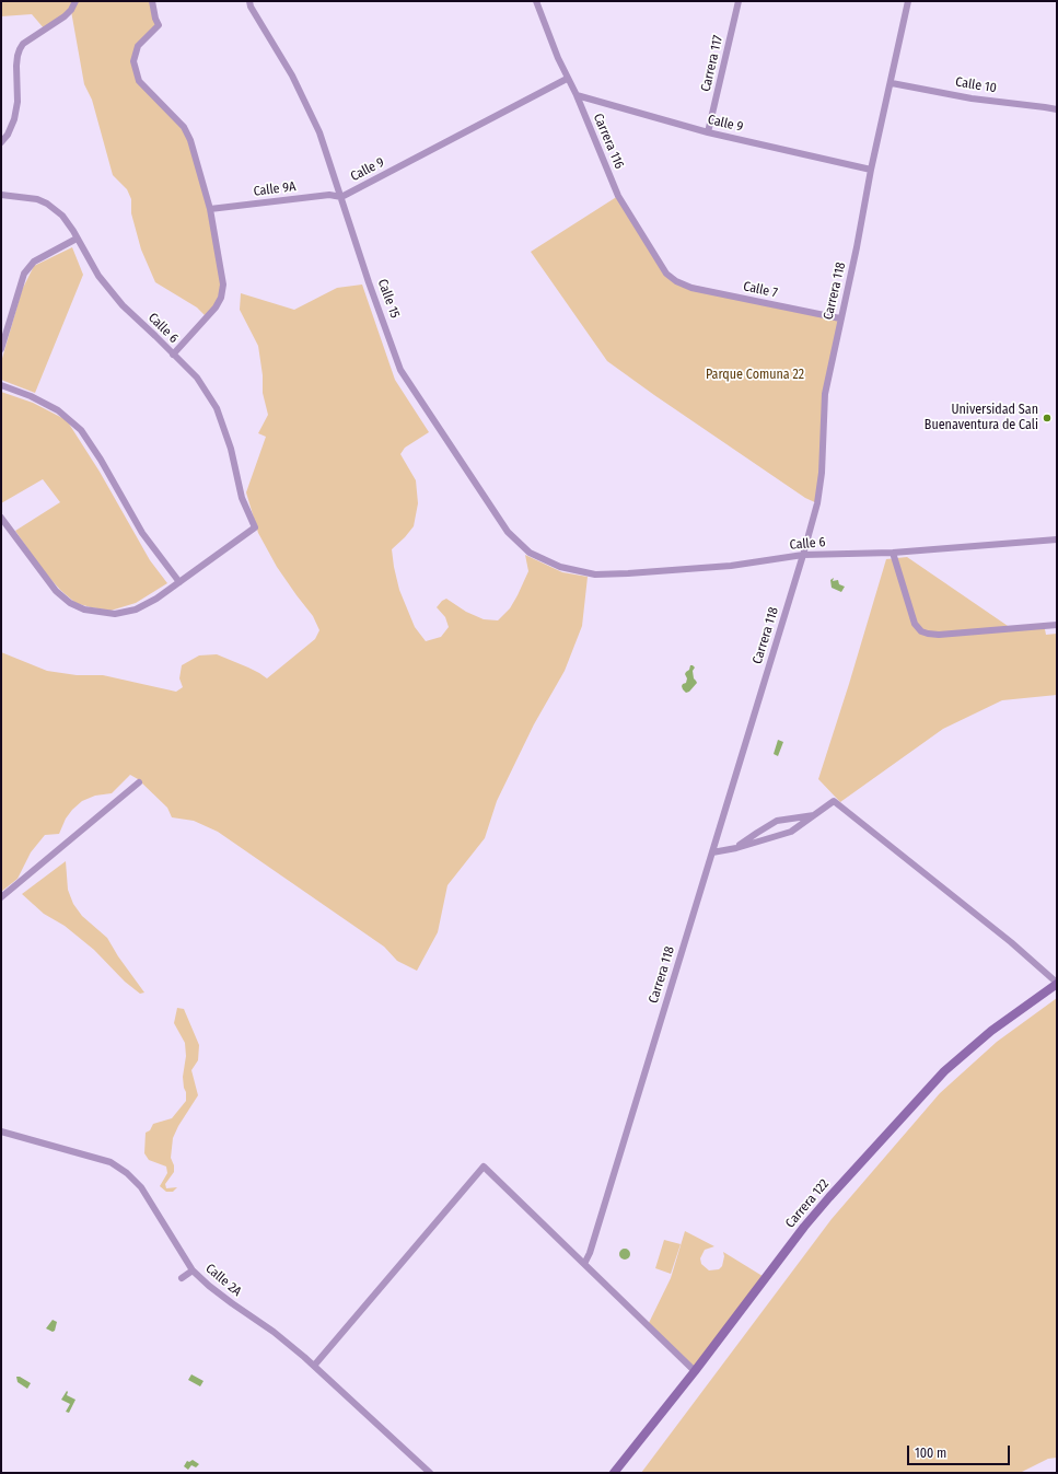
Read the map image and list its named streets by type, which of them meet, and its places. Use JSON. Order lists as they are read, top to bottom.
{
  "streets": {
    "street": [
      "Carrera 117",
      "Calle 10",
      "Calle 9",
      "Carrera 116",
      "Calle 9A",
      "Calle 7",
      "Carrera 118",
      "Calle 15",
      "Calle 6",
      "Carrera 122",
      "Calle 2A"
    ]
  },
  "crossings": [
    ["Carrera 117", "Calle 9"],
    ["Calle 10", "Carrera 118"],
    ["Calle 9", "Carrera 116"],
    ["Calle 9", "Calle 9A"],
    ["Calle 9", "Carrera 118"],
    ["Calle 9", "Calle 15"],
    ["Carrera 116", "Calle 7"],
    ["Calle 9A", "Calle 15"],
    ["Calle 7", "Carrera 118"],
    ["Carrera 118", "Calle 6"],
    ["Calle 15", "Calle 6"]
  ],
  "parks": ["Parque Comuna 22"],
  "places": ["Universidad San Buenaventura de Cali"],
  "scale_bar": "100 m"
}
